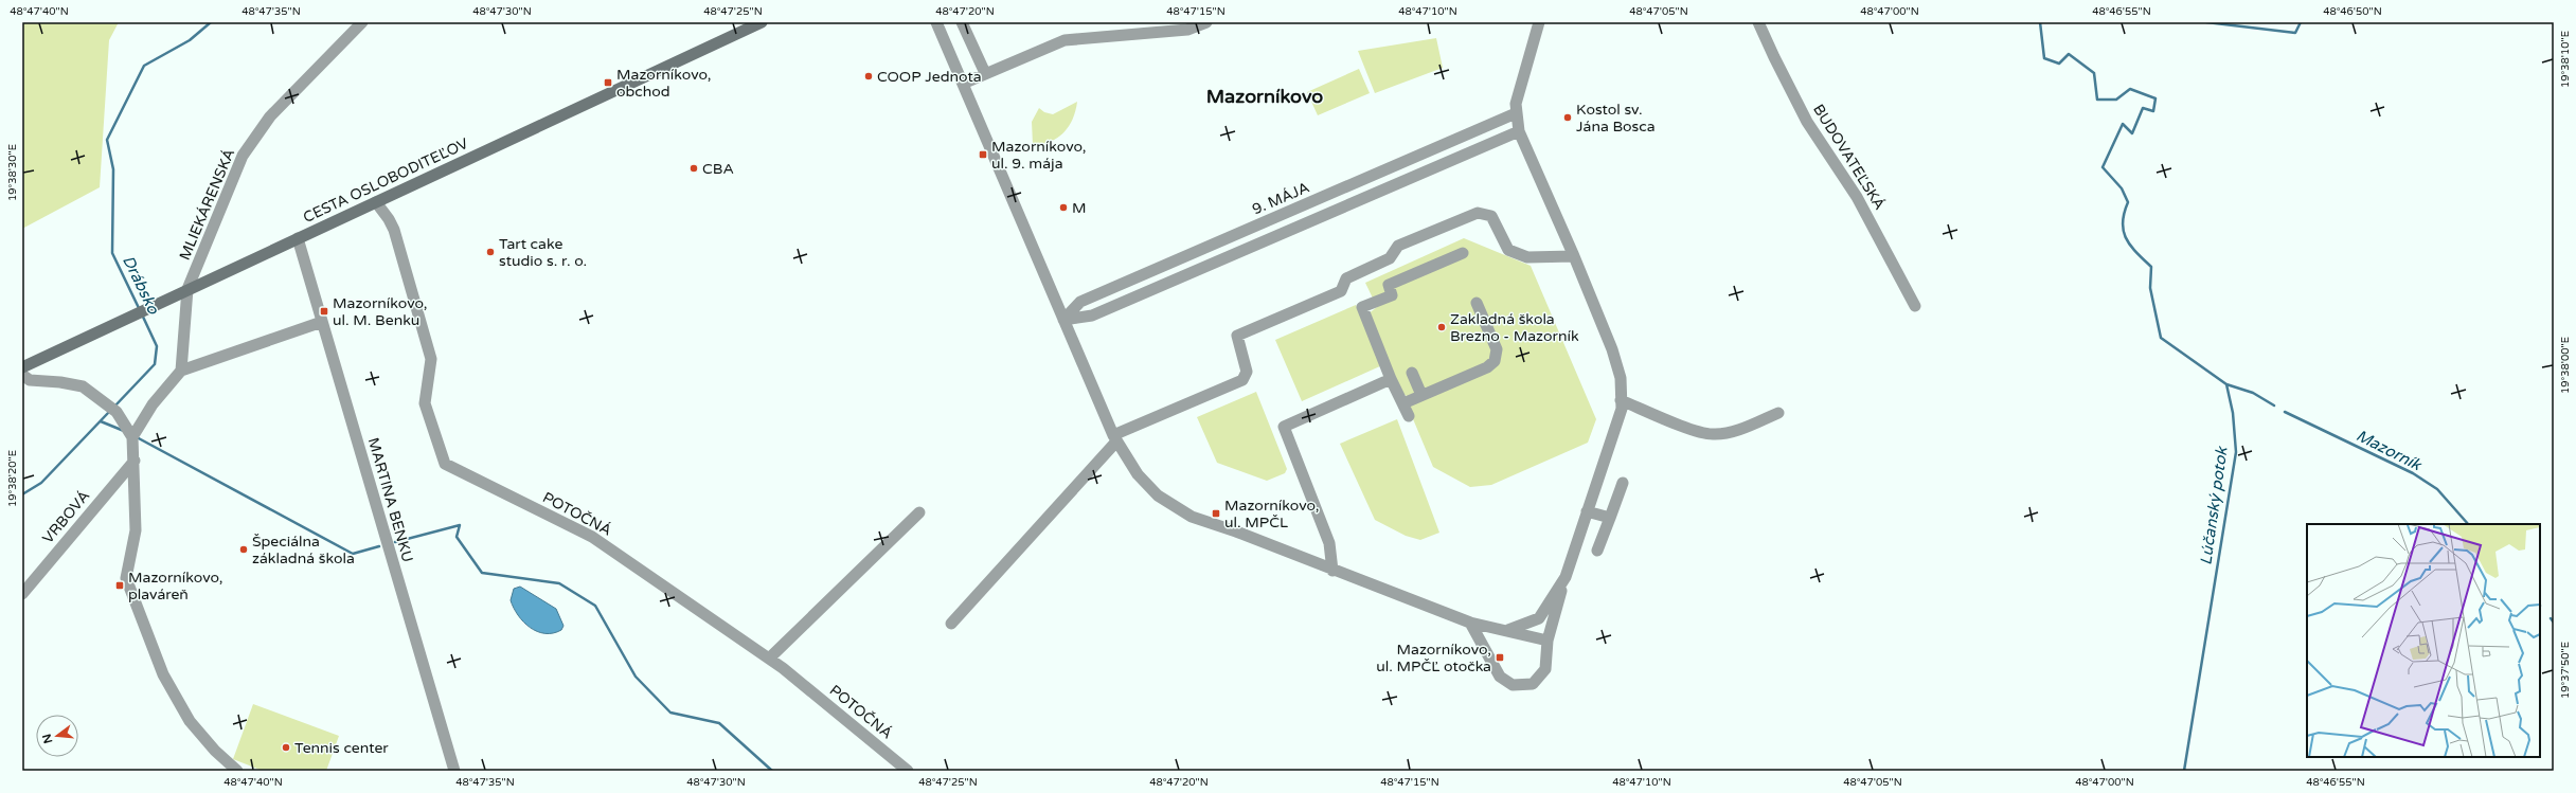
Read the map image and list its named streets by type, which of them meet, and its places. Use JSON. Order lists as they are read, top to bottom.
{
  "streets": {
    "main road": ["CESTA OSLOBODITEĽOV"],
    "street": [
      "BUDOVATEĽSKÁ",
      "9. MÁJA",
      "MLIEKÁRENSKÁ",
      "MARTINA BENKU",
      "POTOČNÁ",
      "VRBOVÁ"
    ]
  },
  "crossings": [
    ["CESTA OSLOBODITEĽOV", "MLIEKÁRENSKÁ"],
    ["CESTA OSLOBODITEĽOV", "MARTINA BENKU"],
    ["CESTA OSLOBODITEĽOV", "POTOČNÁ"]
  ],
  "districts": ["Mazorníkovo"],
  "water": ["Drábsko", "Mazorník", "Lúčanský potok"],
  "places": {
    "other": [
      "COOP Jednota",
      "Kostol sv. Jána Bosca",
      "CBA",
      "M",
      "Tart cake studio s. r. o.",
      "Zakladná škola Brezno - Mazorník",
      "Špeciálna základná škola",
      "Tennis center"
    ],
    "transit": [
      "Mazorníkovo, obchod",
      "Mazorníkovo, ul. 9. mája",
      "Mazorníkovo, ul. M. Benku",
      "Mazorníkovo, ul. MPČL",
      "Mazorníkovo, plaváreň",
      "Mazorníkovo, ul. MPČĽ otočka"
    ]
  },
  "north": "left",
  "coordinates": [
    "48°47'40\"N",
    "48°47'35\"N",
    "48°47'30\"N",
    "48°47'25\"N",
    "48°47'20\"N",
    "48°47'15\"N",
    "48°47'10\"N",
    "48°47'05\"N",
    "48°47'00\"N",
    "48°46'55\"N",
    "48°46'50\"N",
    "19°38'10\"E",
    "19°38'30\"E",
    "19°38'00\"E",
    "19°38'20\"E",
    "19°37'50\"E"
  ]
}
